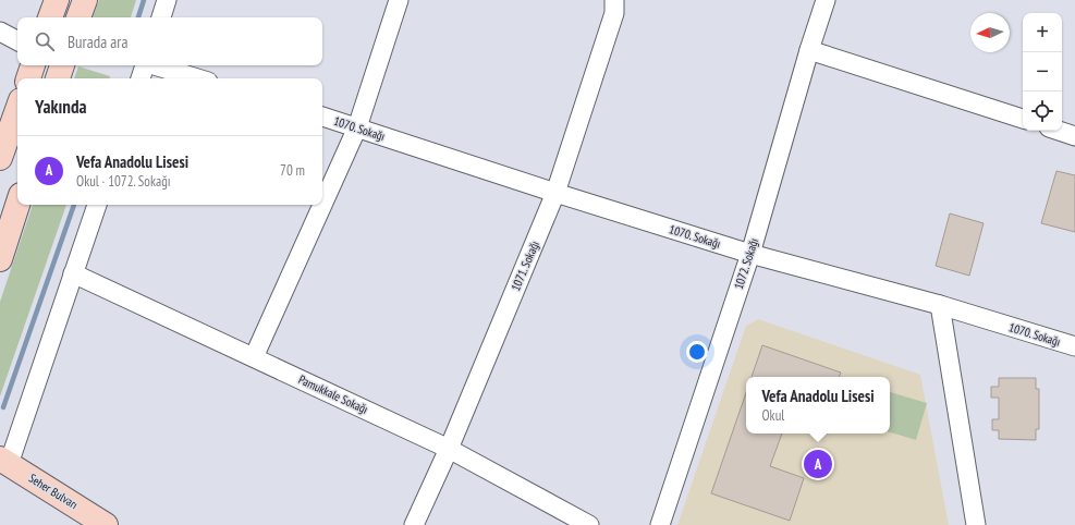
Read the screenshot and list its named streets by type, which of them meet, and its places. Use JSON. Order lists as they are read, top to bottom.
{
  "streets": {
    "main road": ["Seher Bulvarı"],
    "street": [
      "1070. Sokağı",
      "1072. Sokağı",
      "1071. Sokağı",
      "Pamukkale Sokağı"
    ]
  },
  "crossings": [
    ["1070. Sokağı", "1072. Sokağı"],
    ["1070. Sokağı", "1071. Sokağı"],
    ["1071. Sokağı", "Pamukkale Sokağı"]
  ],
  "north": "left",
  "page": {
    "map_buttons": ["+", "−"],
    "search": "Burada ara",
    "heading": "Yakında",
    "list": [
      {
        "mark": "A",
        "name": "Vefa Anadolu Lisesi",
        "note": "Okul · 1072. Sokağı",
        "value": "70 m"
      }
    ],
    "popup": ["Vefa Anadolu Lisesi", "Okul"],
    "pins": "A"
  }
}
